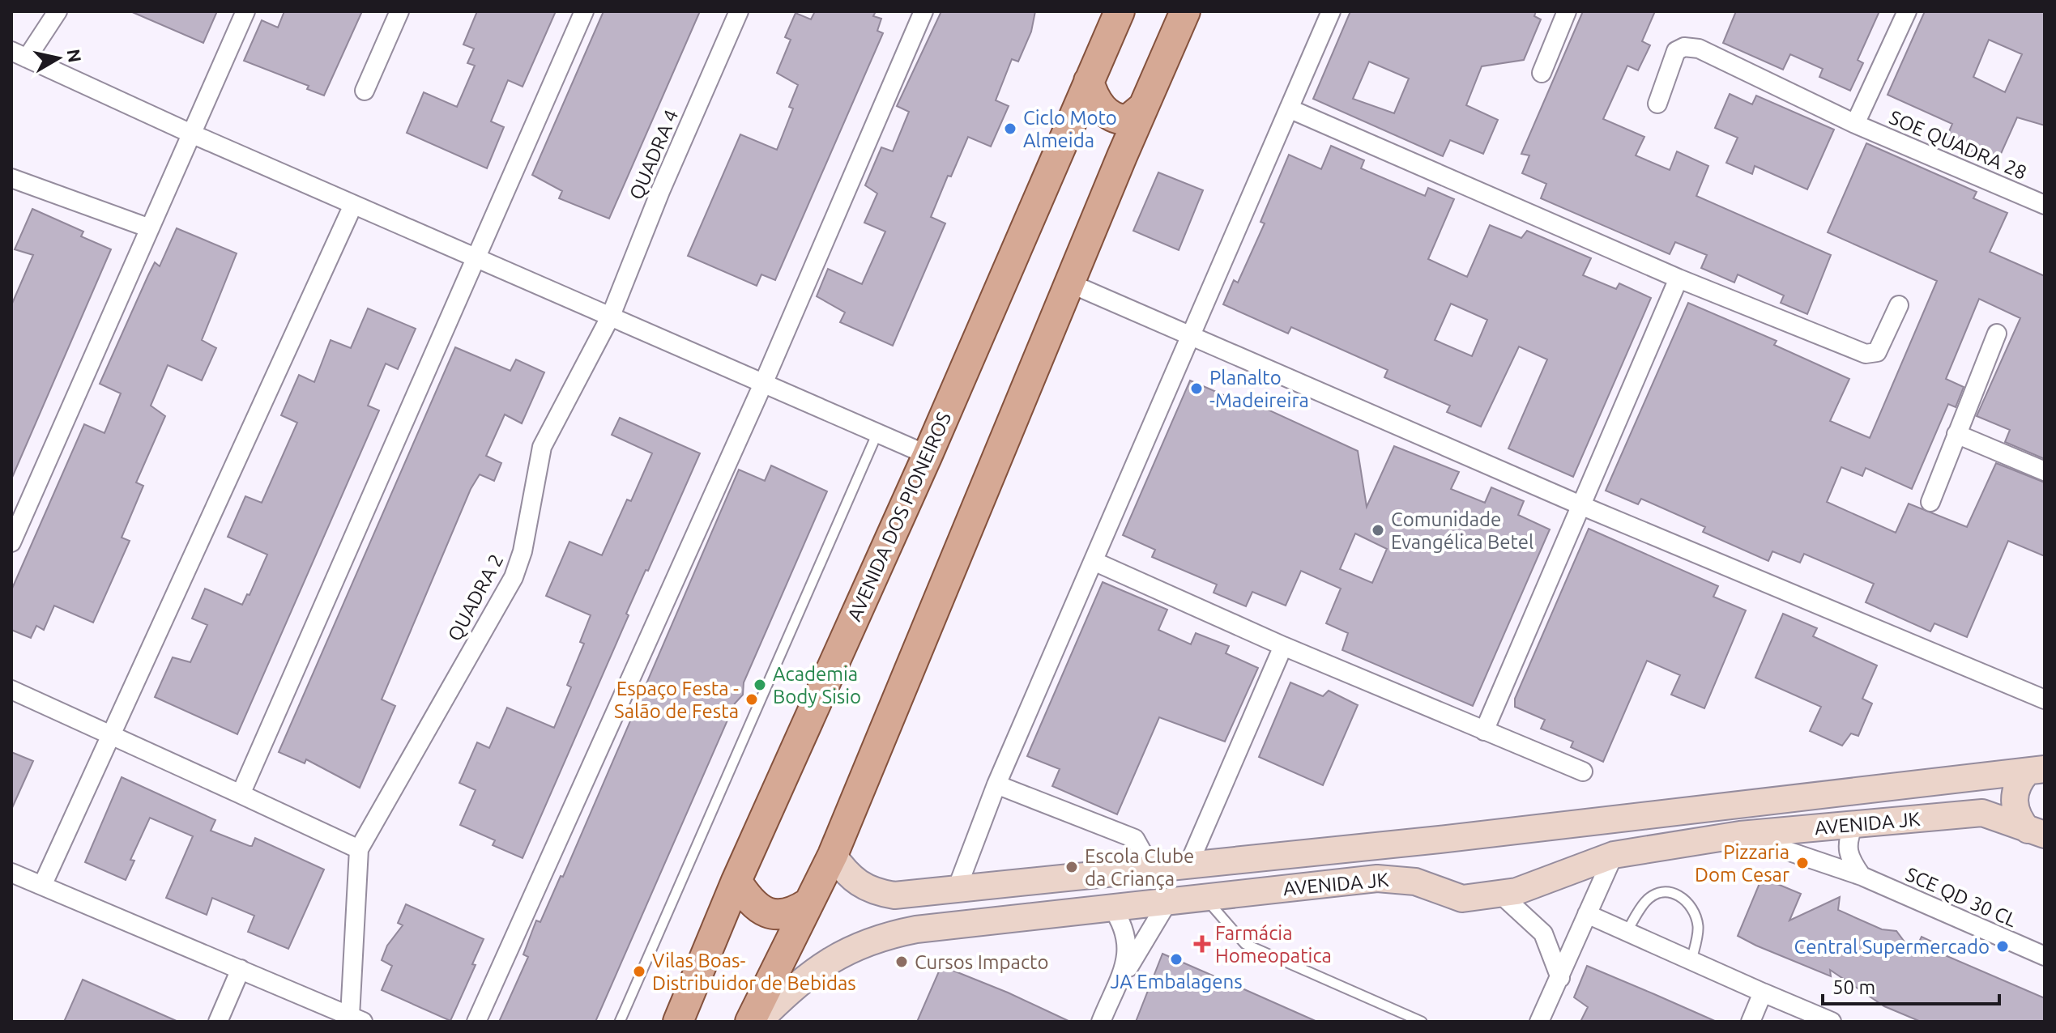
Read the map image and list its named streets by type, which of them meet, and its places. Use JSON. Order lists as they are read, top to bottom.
{
  "streets": {
    "main road": ["AVENIDA DOS PIONEIROS", "AVENIDA JK"],
    "street": [
      "SOE QUADRA 28",
      "QUADRA 4",
      "QUADRA 2",
      "SCE QD 30 CL"
    ]
  },
  "crossings": [
    ["QUADRA 4", "QUADRA 2"],
    ["AVENIDA JK", "SCE QD 30 CL"]
  ],
  "places": {
    "other": [
      "Ciclo Moto Almeida",
      "Planalto -Madeireira",
      "Comunidade Evangélica Betel",
      "Academia Body Sisio",
      "Espaço Festa - Salão de Festa",
      "Pizzaria Dom Cesar",
      "Escola Clube da Criança",
      "Central Supermercado",
      "JA Embalagens",
      "Cursos Impacto",
      "Vilas Boas- Distribuidor de Bebidas"
    ],
    "health": ["Farmácia Homeopatica"]
  },
  "scale_bar": "50 m",
  "north": "right"
}
